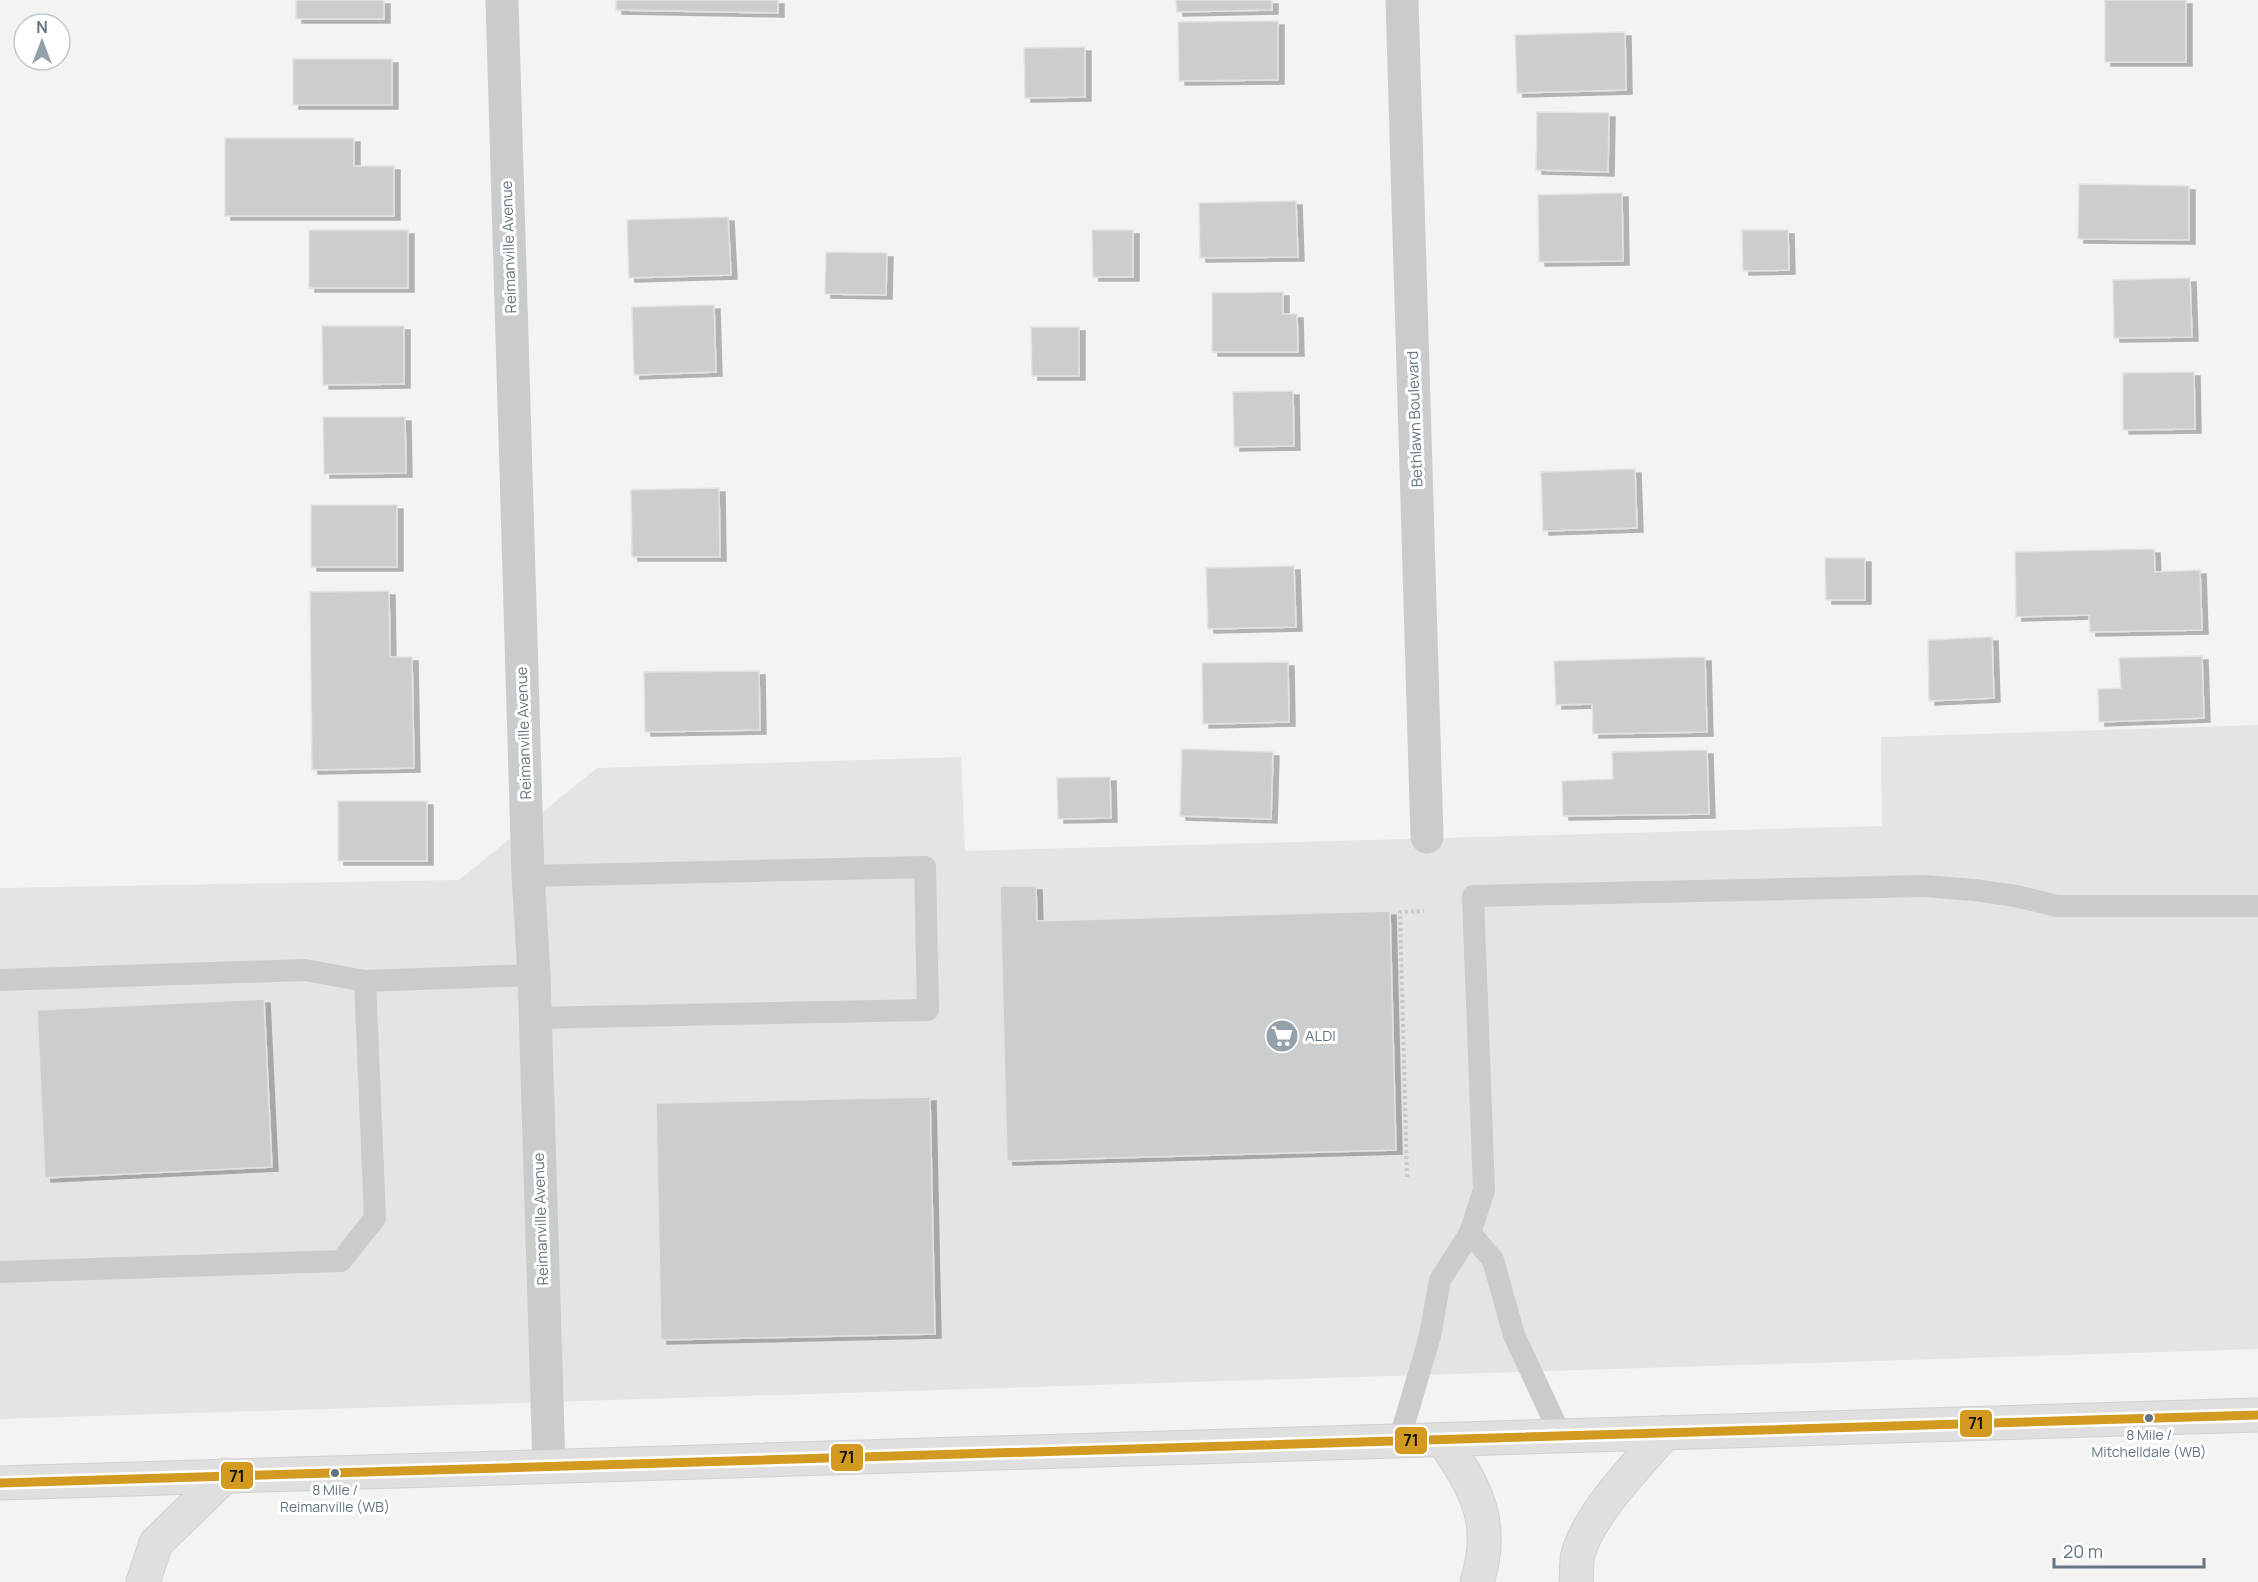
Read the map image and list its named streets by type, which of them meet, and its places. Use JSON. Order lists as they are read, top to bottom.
{
  "streets": {
    "street": ["Reimanville Avenue", "Bethlawn Boulevard"]
  },
  "places": {
    "supermarket": ["ALDI"],
    "other": ["8 Mile / Mitchelldale (WB)", "8 Mile / Reimanville (WB)"]
  },
  "lines": ["transit line 71"],
  "scale_bar": "20 m",
  "north": "top"
}
